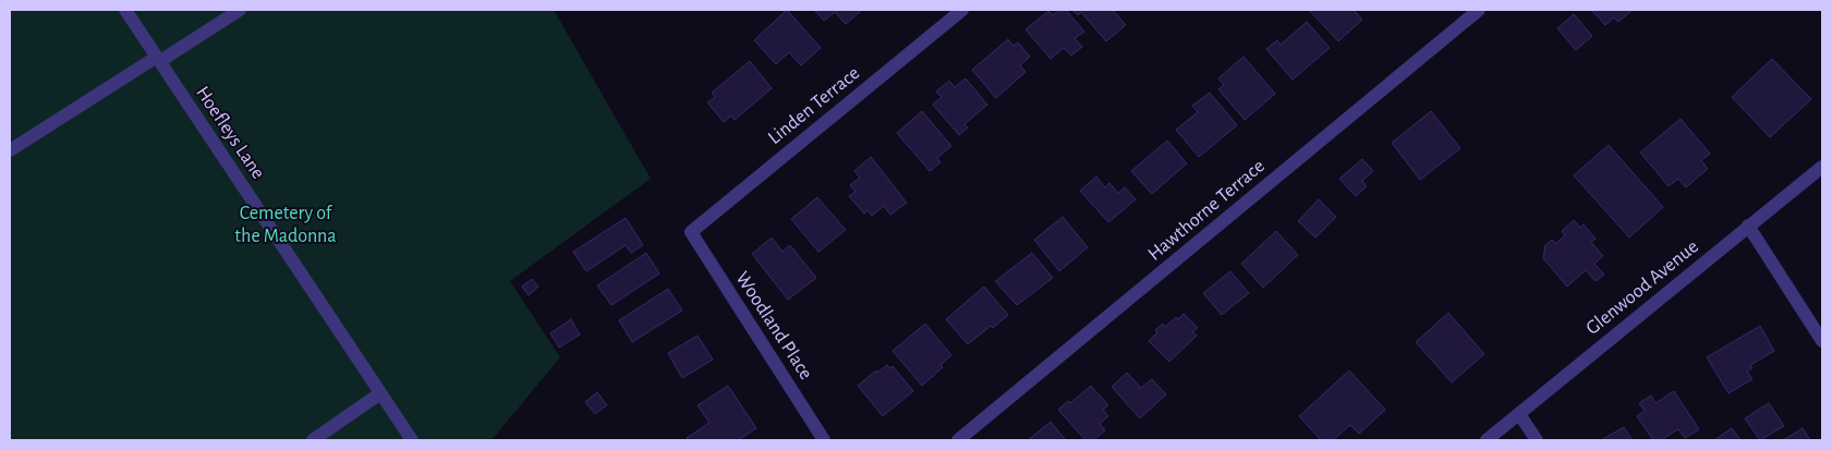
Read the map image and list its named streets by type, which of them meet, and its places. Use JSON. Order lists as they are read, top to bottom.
{
  "streets": {
    "street": [
      "Linden Terrace",
      "Hoefleys Lane",
      "Hawthorne Terrace",
      "Glenwood Avenue",
      "Woodland Place"
    ]
  },
  "crossings": [
    ["Linden Terrace", "Woodland Place"]
  ],
  "parks": ["Cemetery of the Madonna"]
}
